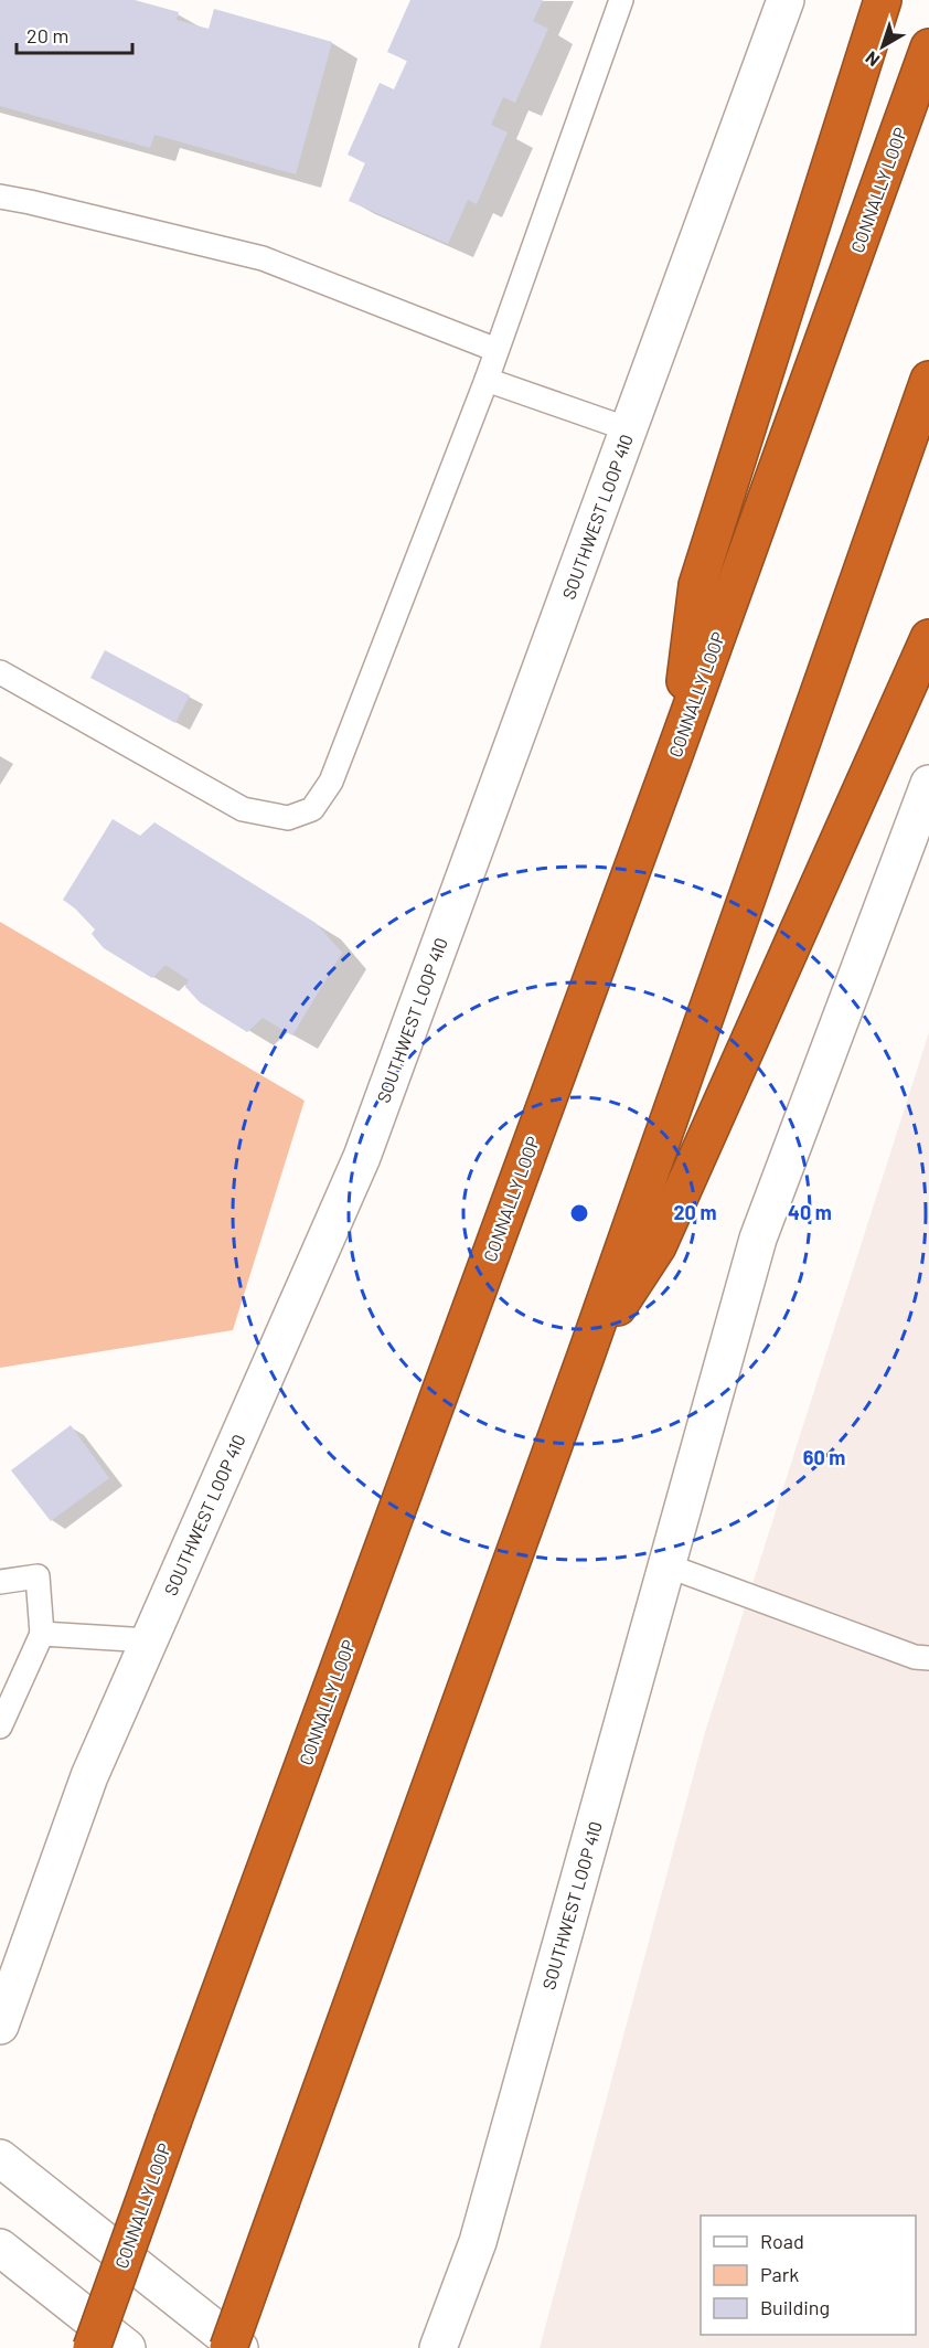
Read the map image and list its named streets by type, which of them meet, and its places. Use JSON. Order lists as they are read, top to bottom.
{
  "streets": {
    "highway": ["CONNALLY LOOP"],
    "main road": ["SOUTHWEST LOOP 410"]
  },
  "legend": ["Road", "Park", "Building"],
  "scale_bar": "20 m",
  "north": "bottom left",
  "rings": ["20 m", "40 m", "60 m"]
}
